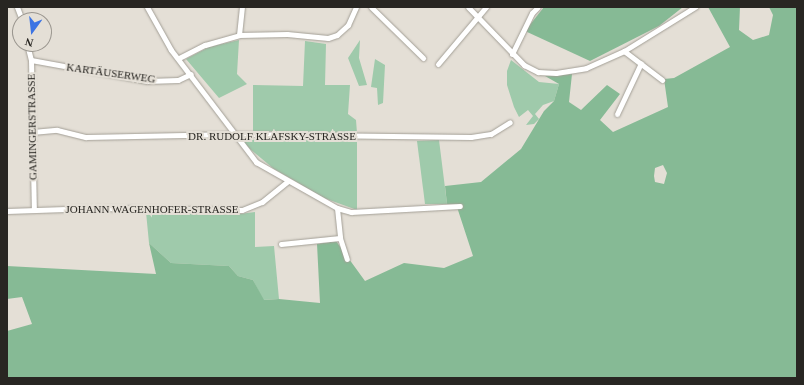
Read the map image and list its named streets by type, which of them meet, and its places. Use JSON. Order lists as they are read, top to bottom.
{
  "streets": {
    "street": [
      "KARTÄUSERWEG",
      "GAMINGERSTRASSE",
      "DR. RUDOLF KLAFSKY-STRASSE",
      "JOHANN WAGENHOFER-STRASSE"
    ]
  },
  "crossings": [
    ["KARTÄUSERWEG", "GAMINGERSTRASSE"],
    ["GAMINGERSTRASSE", "DR. RUDOLF KLAFSKY-STRASSE"],
    ["GAMINGERSTRASSE", "JOHANN WAGENHOFER-STRASSE"]
  ],
  "north": "bottom"
}
